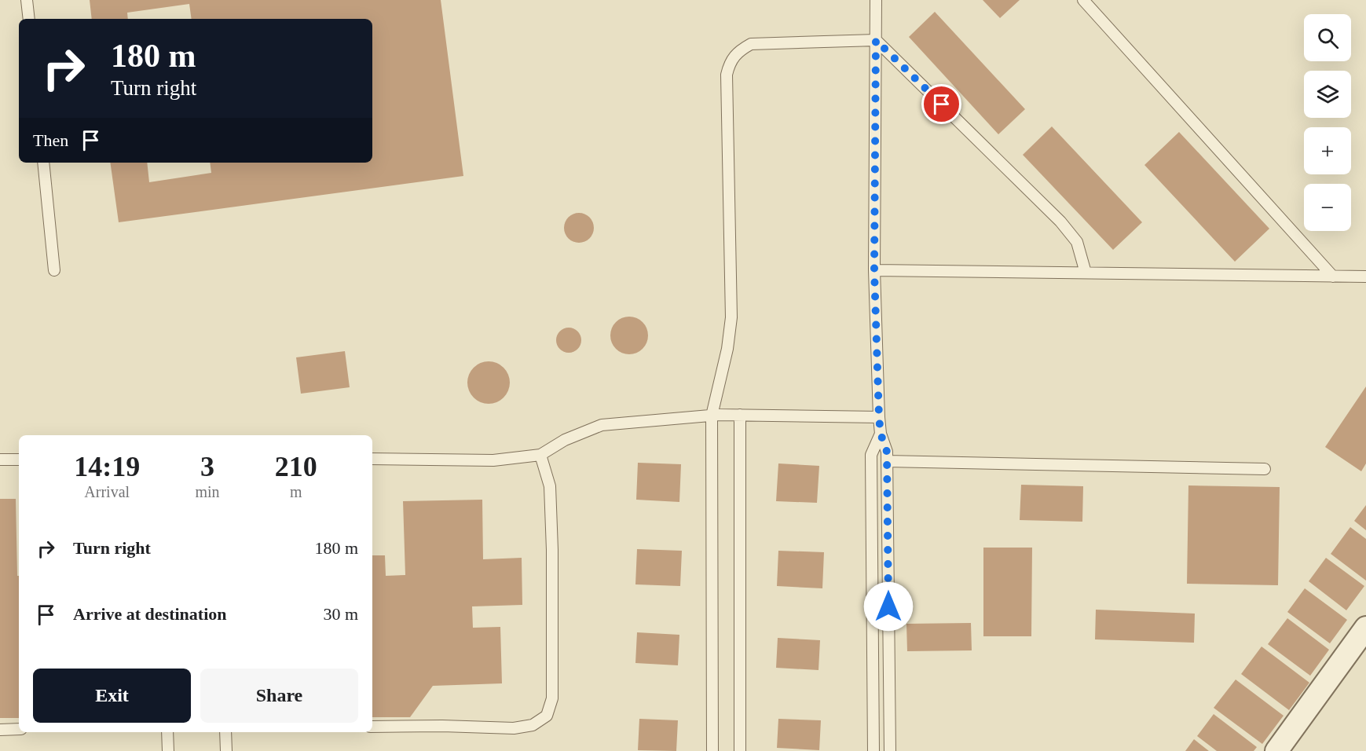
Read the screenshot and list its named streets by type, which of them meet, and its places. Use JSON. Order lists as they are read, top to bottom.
{
  "page": {
    "map_buttons": ["+", "−"],
    "turn": ["180 m", "Turn right"],
    "then": "Then",
    "eta": [
      "14:19",
      "Arrival",
      "3",
      "min",
      "210",
      "m"
    ],
    "list": [
      {
        "name": "Turn right",
        "value": "180 m"
      },
      {
        "name": "Arrive at destination",
        "value": "30 m"
      }
    ],
    "buttons": ["Exit", "Share"]
  }
}
